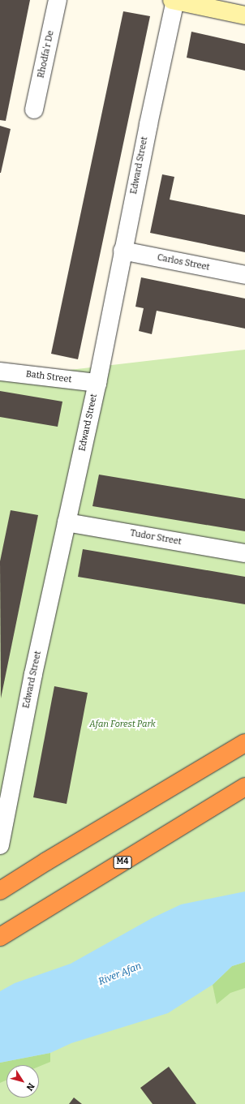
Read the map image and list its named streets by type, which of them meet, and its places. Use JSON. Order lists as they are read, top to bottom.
{
  "streets": {
    "highway": ["M4"],
    "street": [
      "Rhodfa'r De",
      "Edward Street",
      "Carlos Street",
      "Bath Street",
      "Tudor Street"
    ]
  },
  "crossings": [
    ["Edward Street", "Carlos Street"],
    ["Edward Street", "Bath Street"],
    ["Edward Street", "Tudor Street"]
  ],
  "water": ["River Afan"],
  "parks": ["Afan Forest Park"],
  "north": "bottom right"
}
